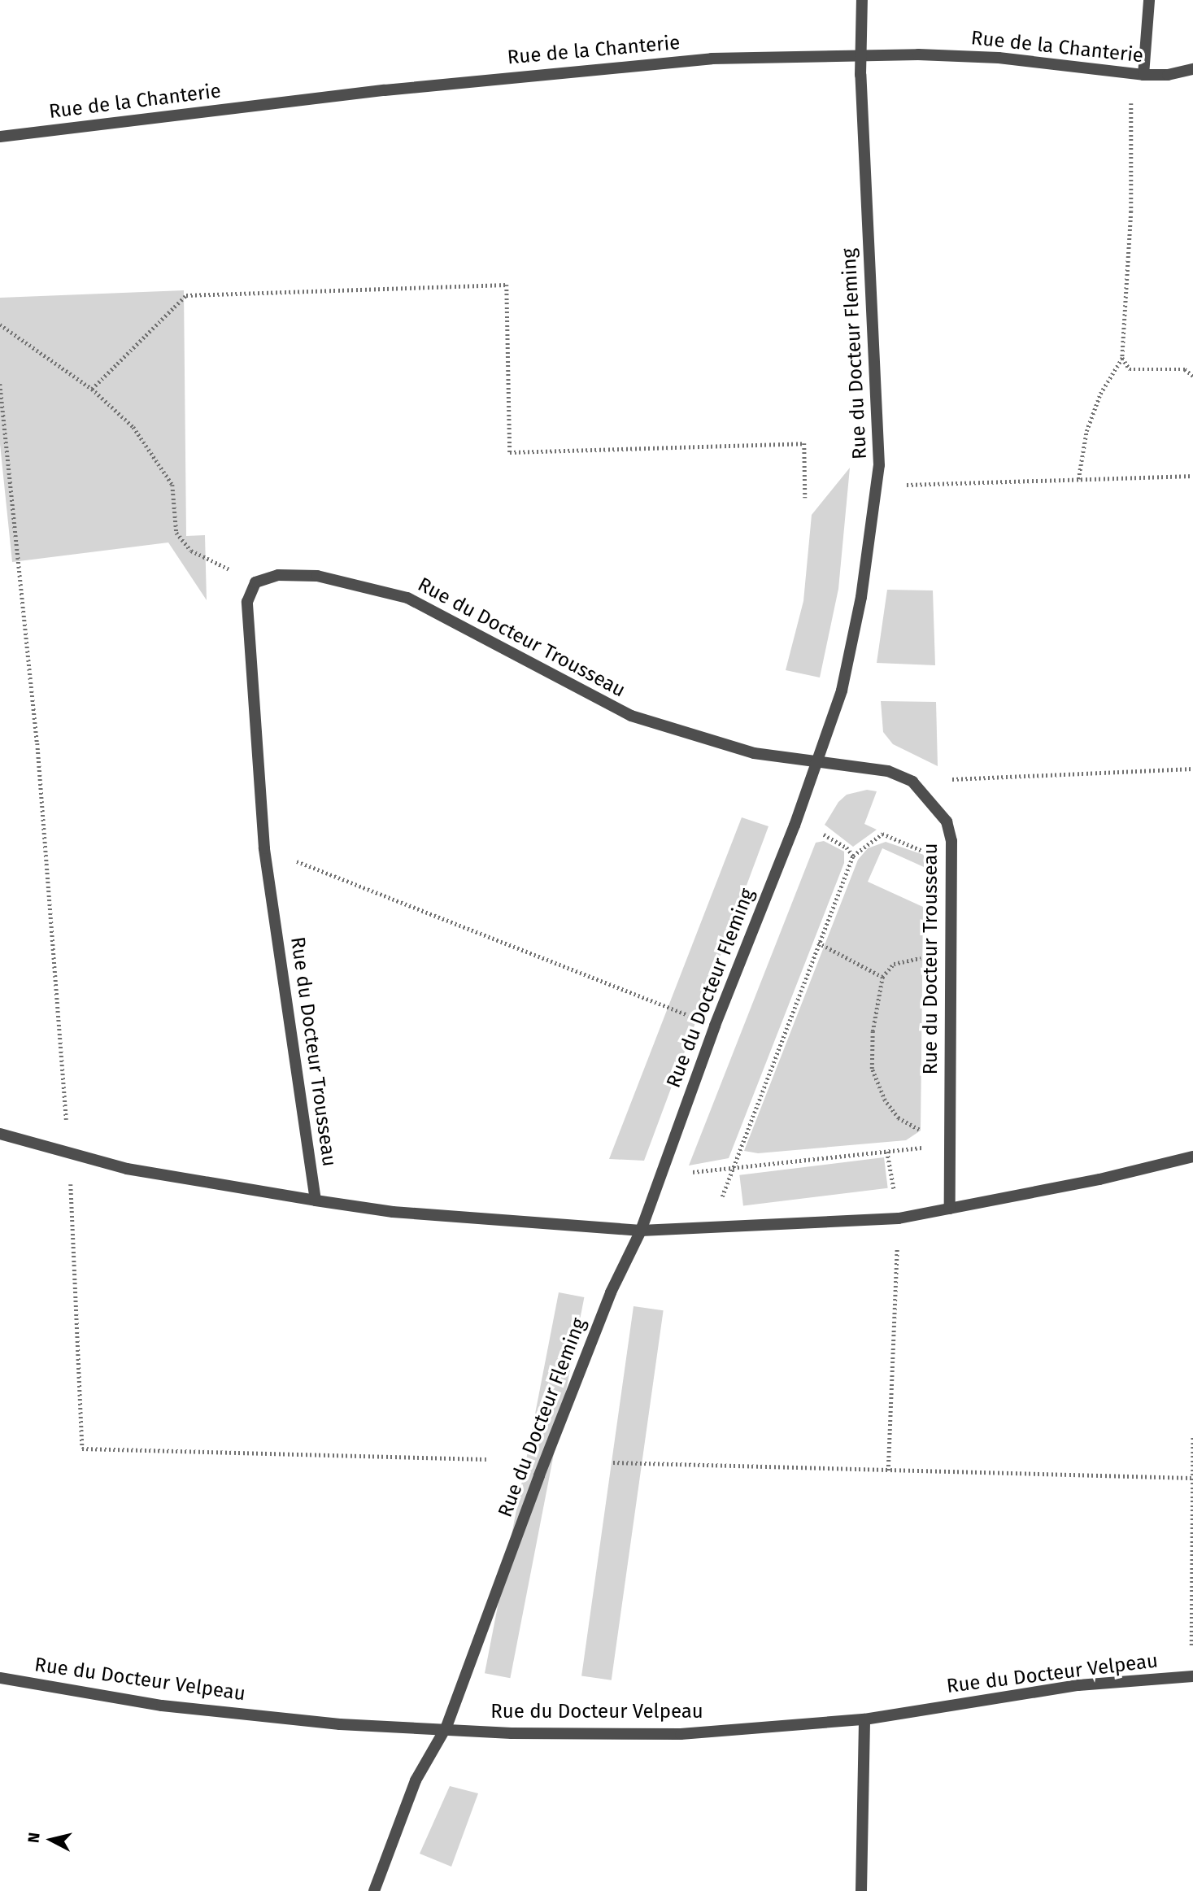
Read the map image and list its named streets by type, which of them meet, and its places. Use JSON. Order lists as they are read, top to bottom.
{
  "streets": {
    "street": [
      "Rue de la Chanterie",
      "Rue du Docteur Fleming",
      "Rue du Docteur Trousseau",
      "Rue du Docteur Velpeau"
    ]
  },
  "crossings": [
    ["Rue de la Chanterie", "Rue du Docteur Fleming"],
    ["Rue du Docteur Fleming", "Rue du Docteur Trousseau"],
    ["Rue du Docteur Fleming", "Rue du Docteur Velpeau"]
  ],
  "north": "left"
}
